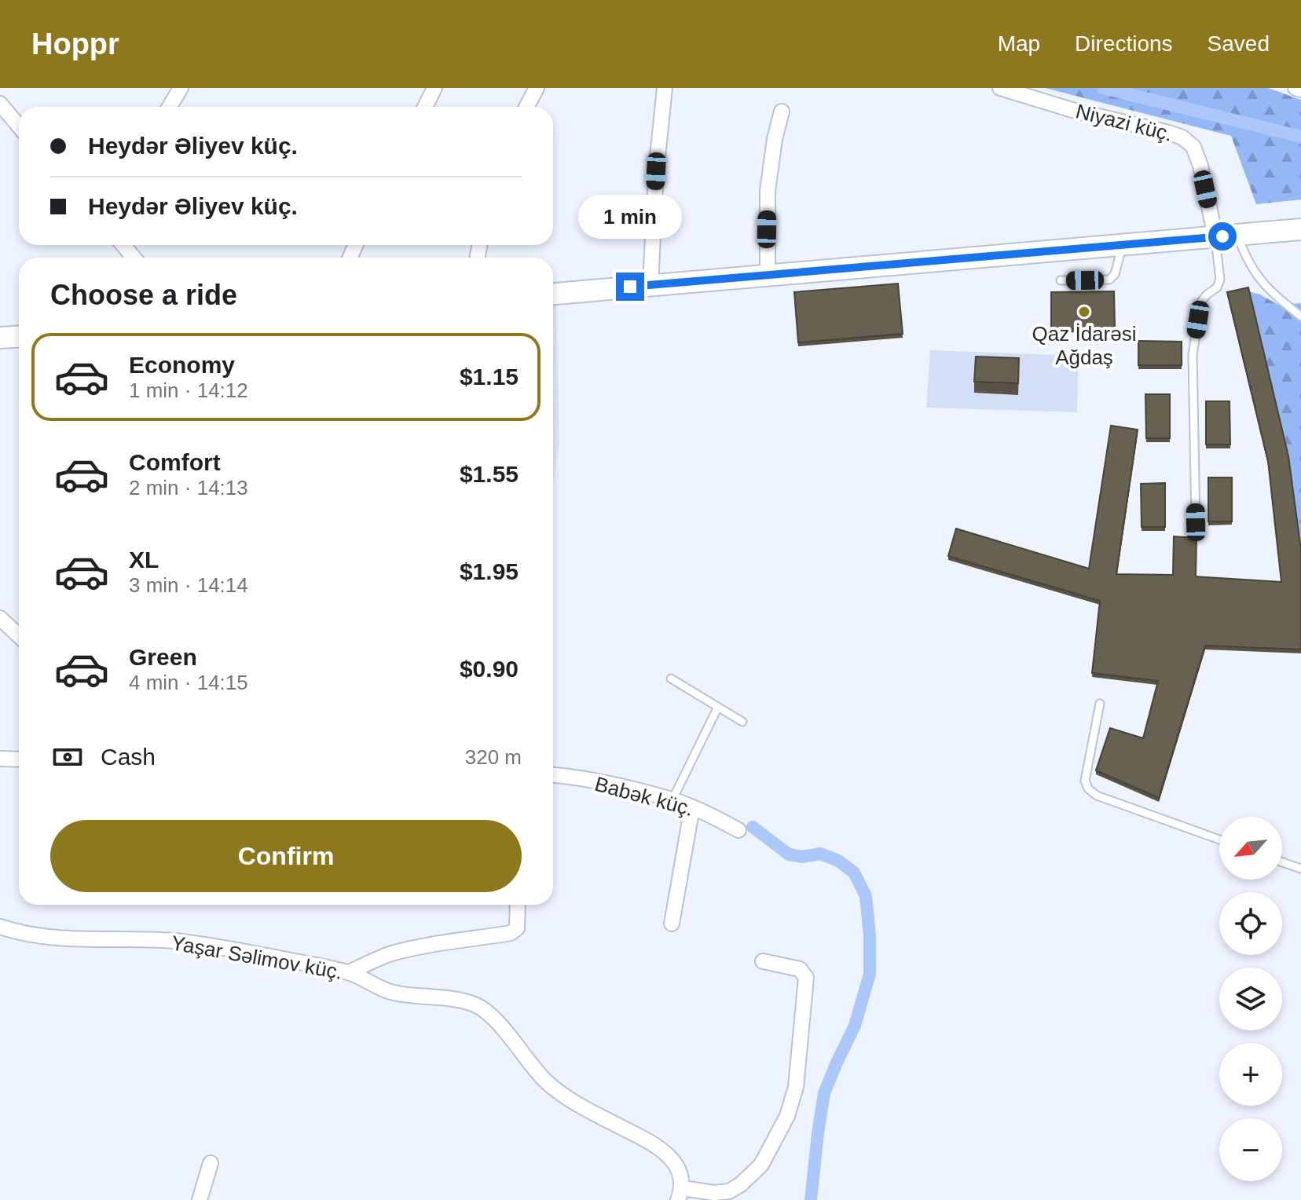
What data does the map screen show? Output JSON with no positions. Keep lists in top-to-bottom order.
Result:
{
  "streets": {
    "street": ["Niyazi küç.", "Babək küç.", "Yaşar Səlimov küç."]
  },
  "places": ["Qaz İdarəsi Ağdaş"],
  "north": "bottom left",
  "page": {
    "header": "Hoppr",
    "nav": ["Map", "Directions", "Saved"],
    "banner": ["Heydər Əliyev küç.", "Heydər Əliyev küç."],
    "bubble": "1 min",
    "heading": "Choose a ride",
    "list": [
      {
        "name": "Economy",
        "note": "1 min · 14:12",
        "value": "$1.15"
      },
      {
        "name": "Comfort",
        "note": "2 min · 14:13",
        "value": "$1.55"
      },
      {
        "name": "XL",
        "note": "3 min · 14:14",
        "value": "$1.95"
      },
      {
        "name": "Green",
        "note": "4 min · 14:15",
        "value": "$0.90"
      }
    ],
    "pay": ["Cash", "320 m"],
    "buttons": "Confirm",
    "map_buttons": ["+", "−"]
  }
}
